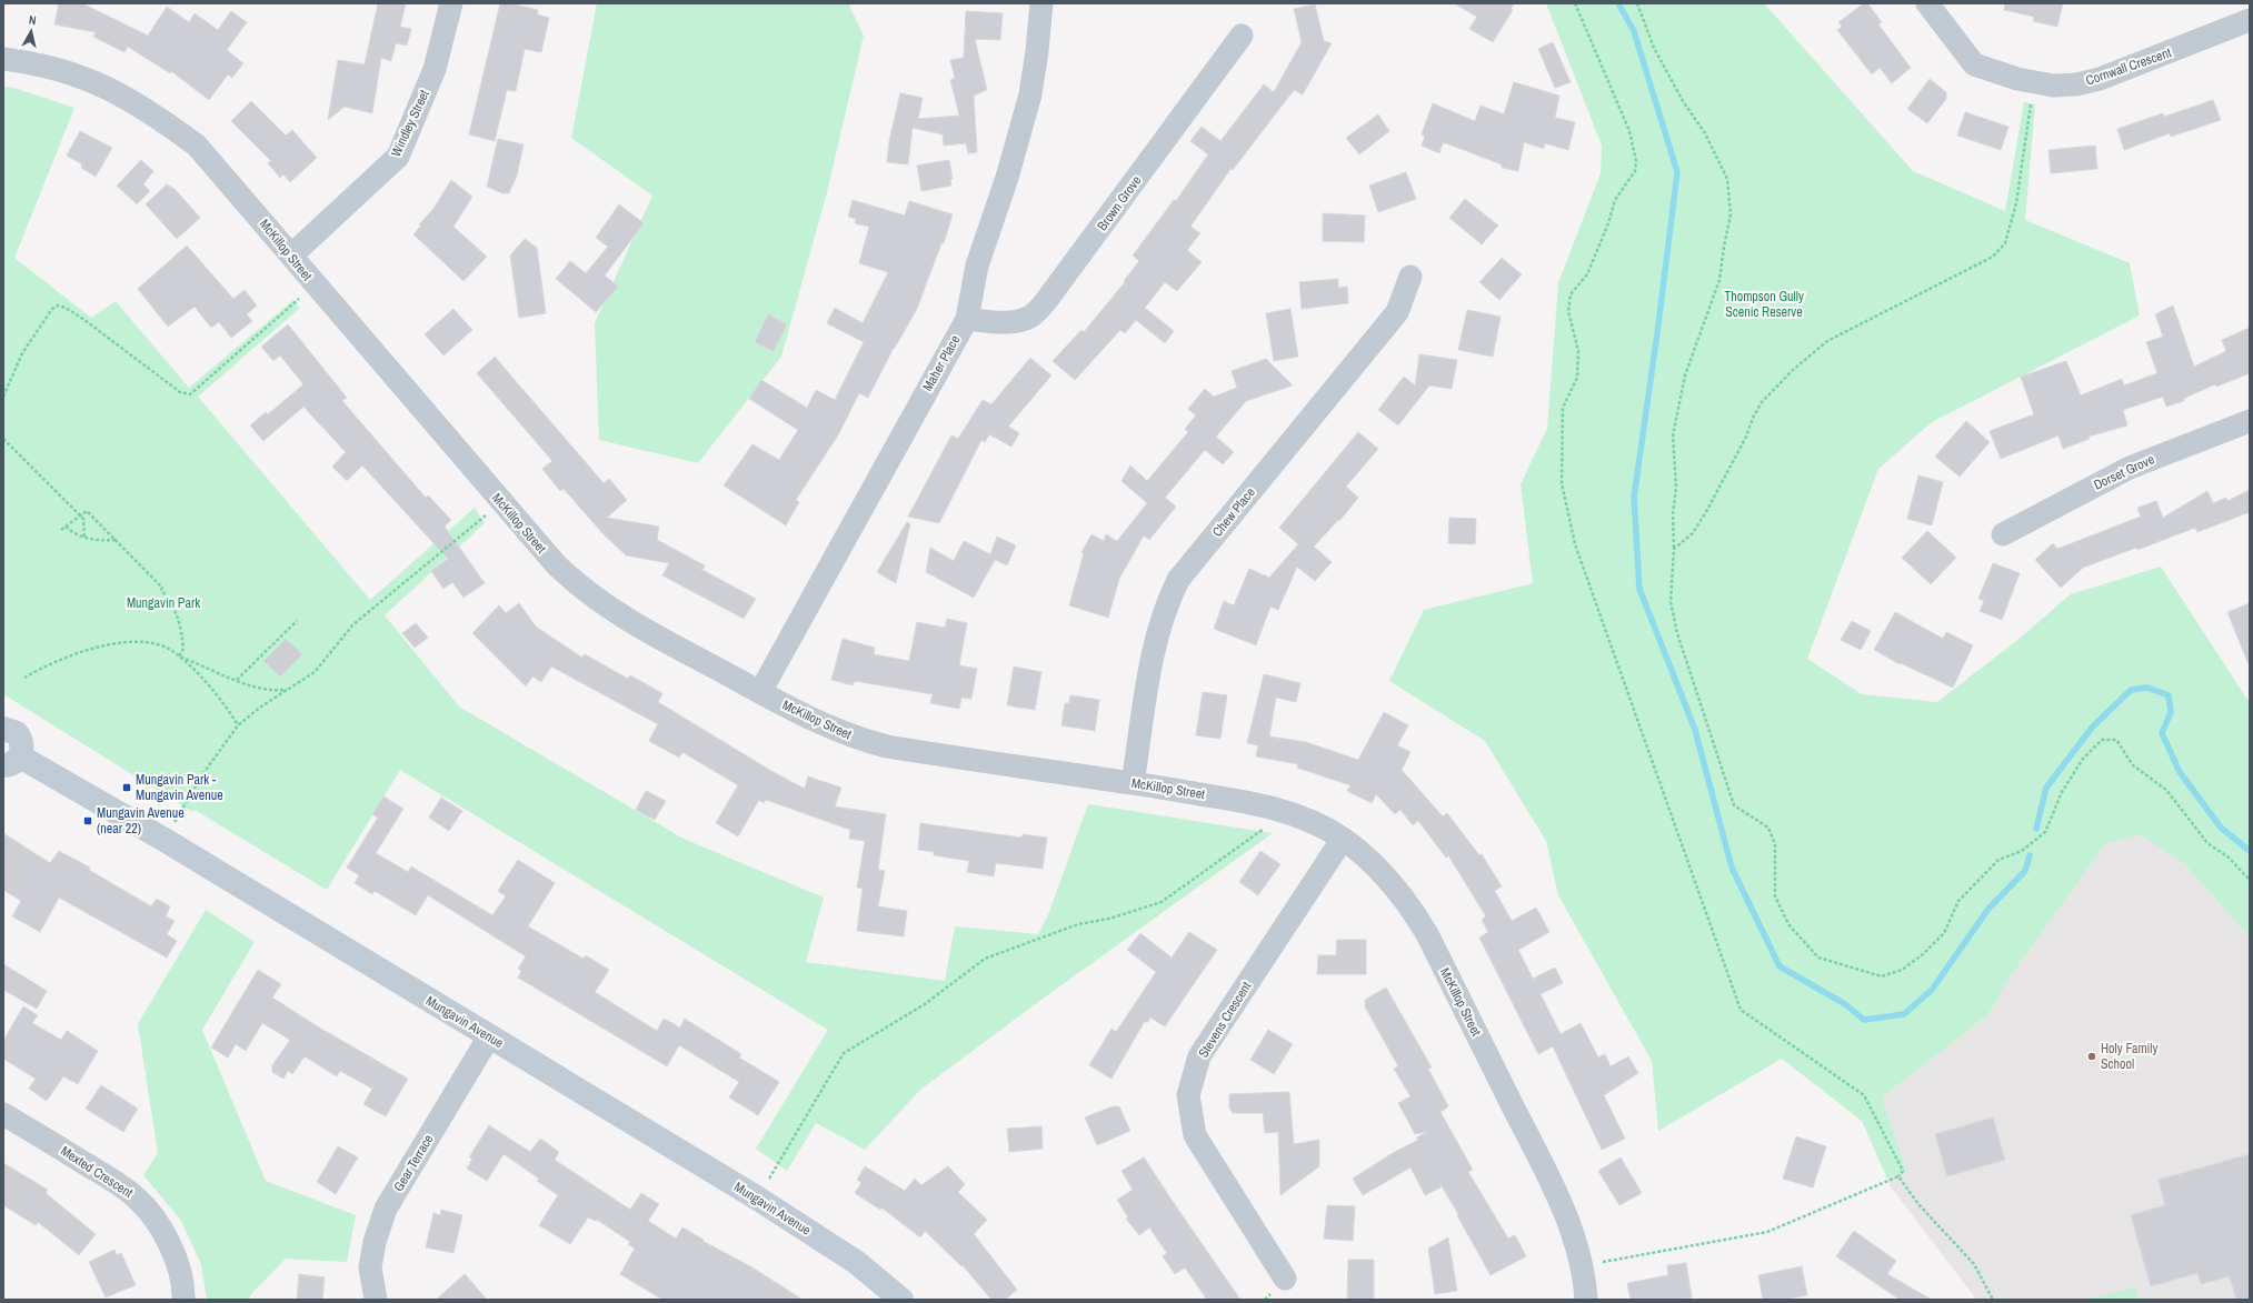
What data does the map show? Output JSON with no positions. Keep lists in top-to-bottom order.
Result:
{
  "streets": {
    "main road": ["Mungavin Avenue"],
    "street": [
      "Cornwall Crescent",
      "Windley Street",
      "Brown Grove",
      "McKillop Street",
      "Maher Place",
      "Dorset Grove",
      "Chew Place",
      "Stevens Crescent",
      "Gear Terrace",
      "Mexted Crescent"
    ]
  },
  "crossings": [
    ["Windley Street", "McKillop Street"],
    ["Brown Grove", "Maher Place"],
    ["McKillop Street", "Maher Place"],
    ["McKillop Street", "Chew Place"],
    ["McKillop Street", "Stevens Crescent"],
    ["Mungavin Avenue", "Gear Terrace"]
  ],
  "parks": ["Thompson Gully Scenic Reserve", "Mungavin Park"],
  "places": {
    "transit": ["Mungavin Park - Mungavin Avenue", "Mungavin Avenue (near 22)"],
    "other": ["Holy Family School"]
  },
  "north": "top"
}
